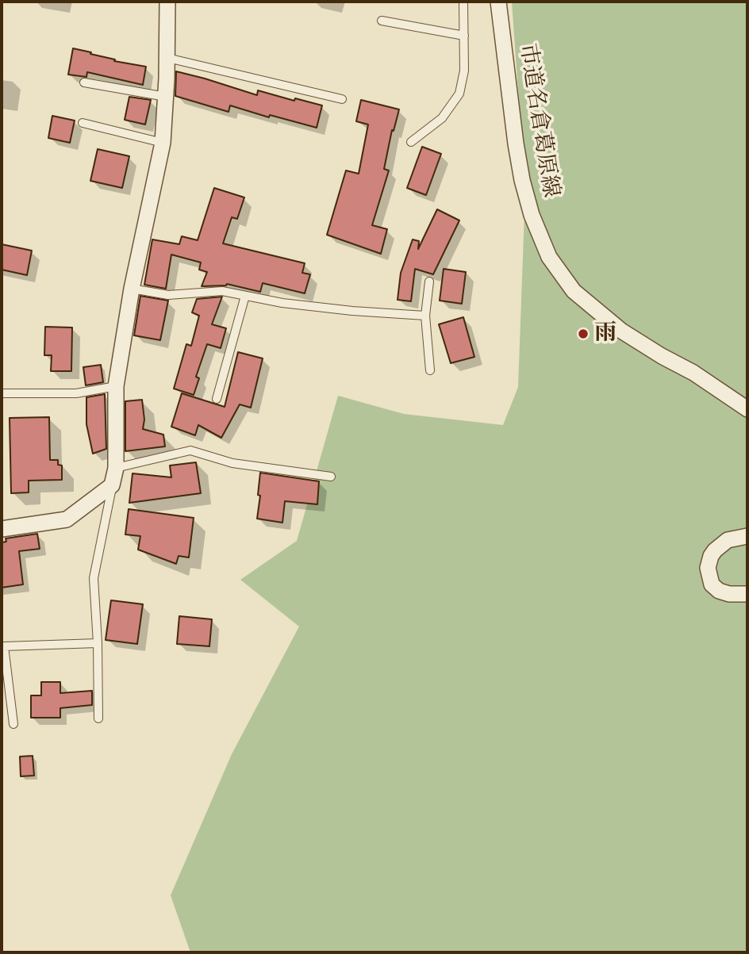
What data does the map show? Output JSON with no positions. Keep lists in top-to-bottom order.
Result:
{
  "streets": {
    "street": ["市道名倉葛原線"]
  },
  "places": ["雨"]
}
